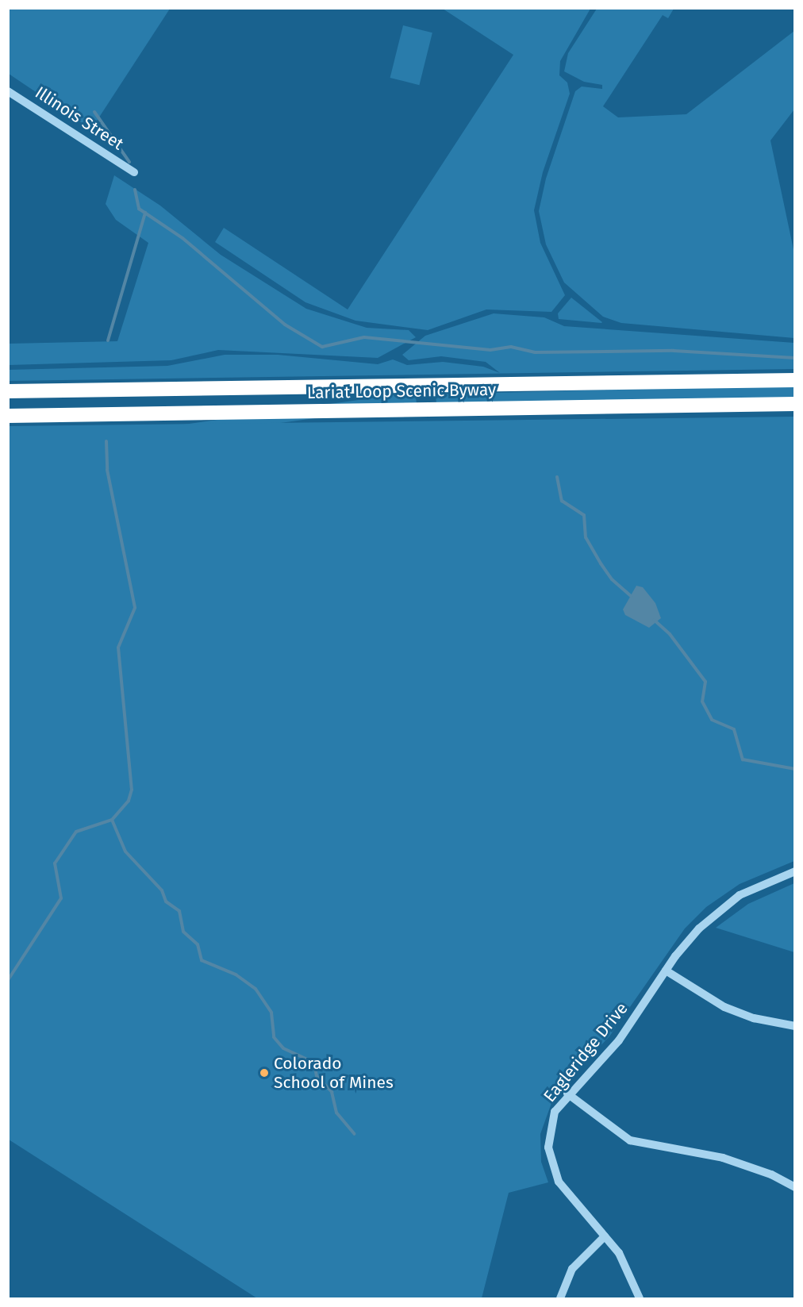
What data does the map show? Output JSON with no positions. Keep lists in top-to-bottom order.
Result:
{
  "streets": {
    "highway": ["Lariat Loop Scenic Byway"],
    "street": ["Illinois Street", "Eagleridge Drive"]
  },
  "places": ["Colorado School of Mines"]
}
